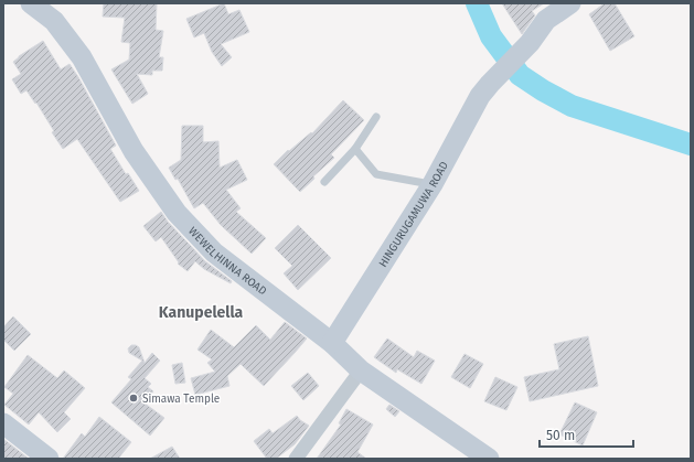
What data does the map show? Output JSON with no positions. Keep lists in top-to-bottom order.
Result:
{
  "streets": {
    "street": ["HINGURUGAMUWA ROAD", "WEWELHINNA ROAD"]
  },
  "crossings": [
    ["HINGURUGAMUWA ROAD", "WEWELHINNA ROAD"]
  ],
  "districts": ["Kanupelella"],
  "places": ["Simawa Temple"],
  "scale_bar": "50 m"
}
